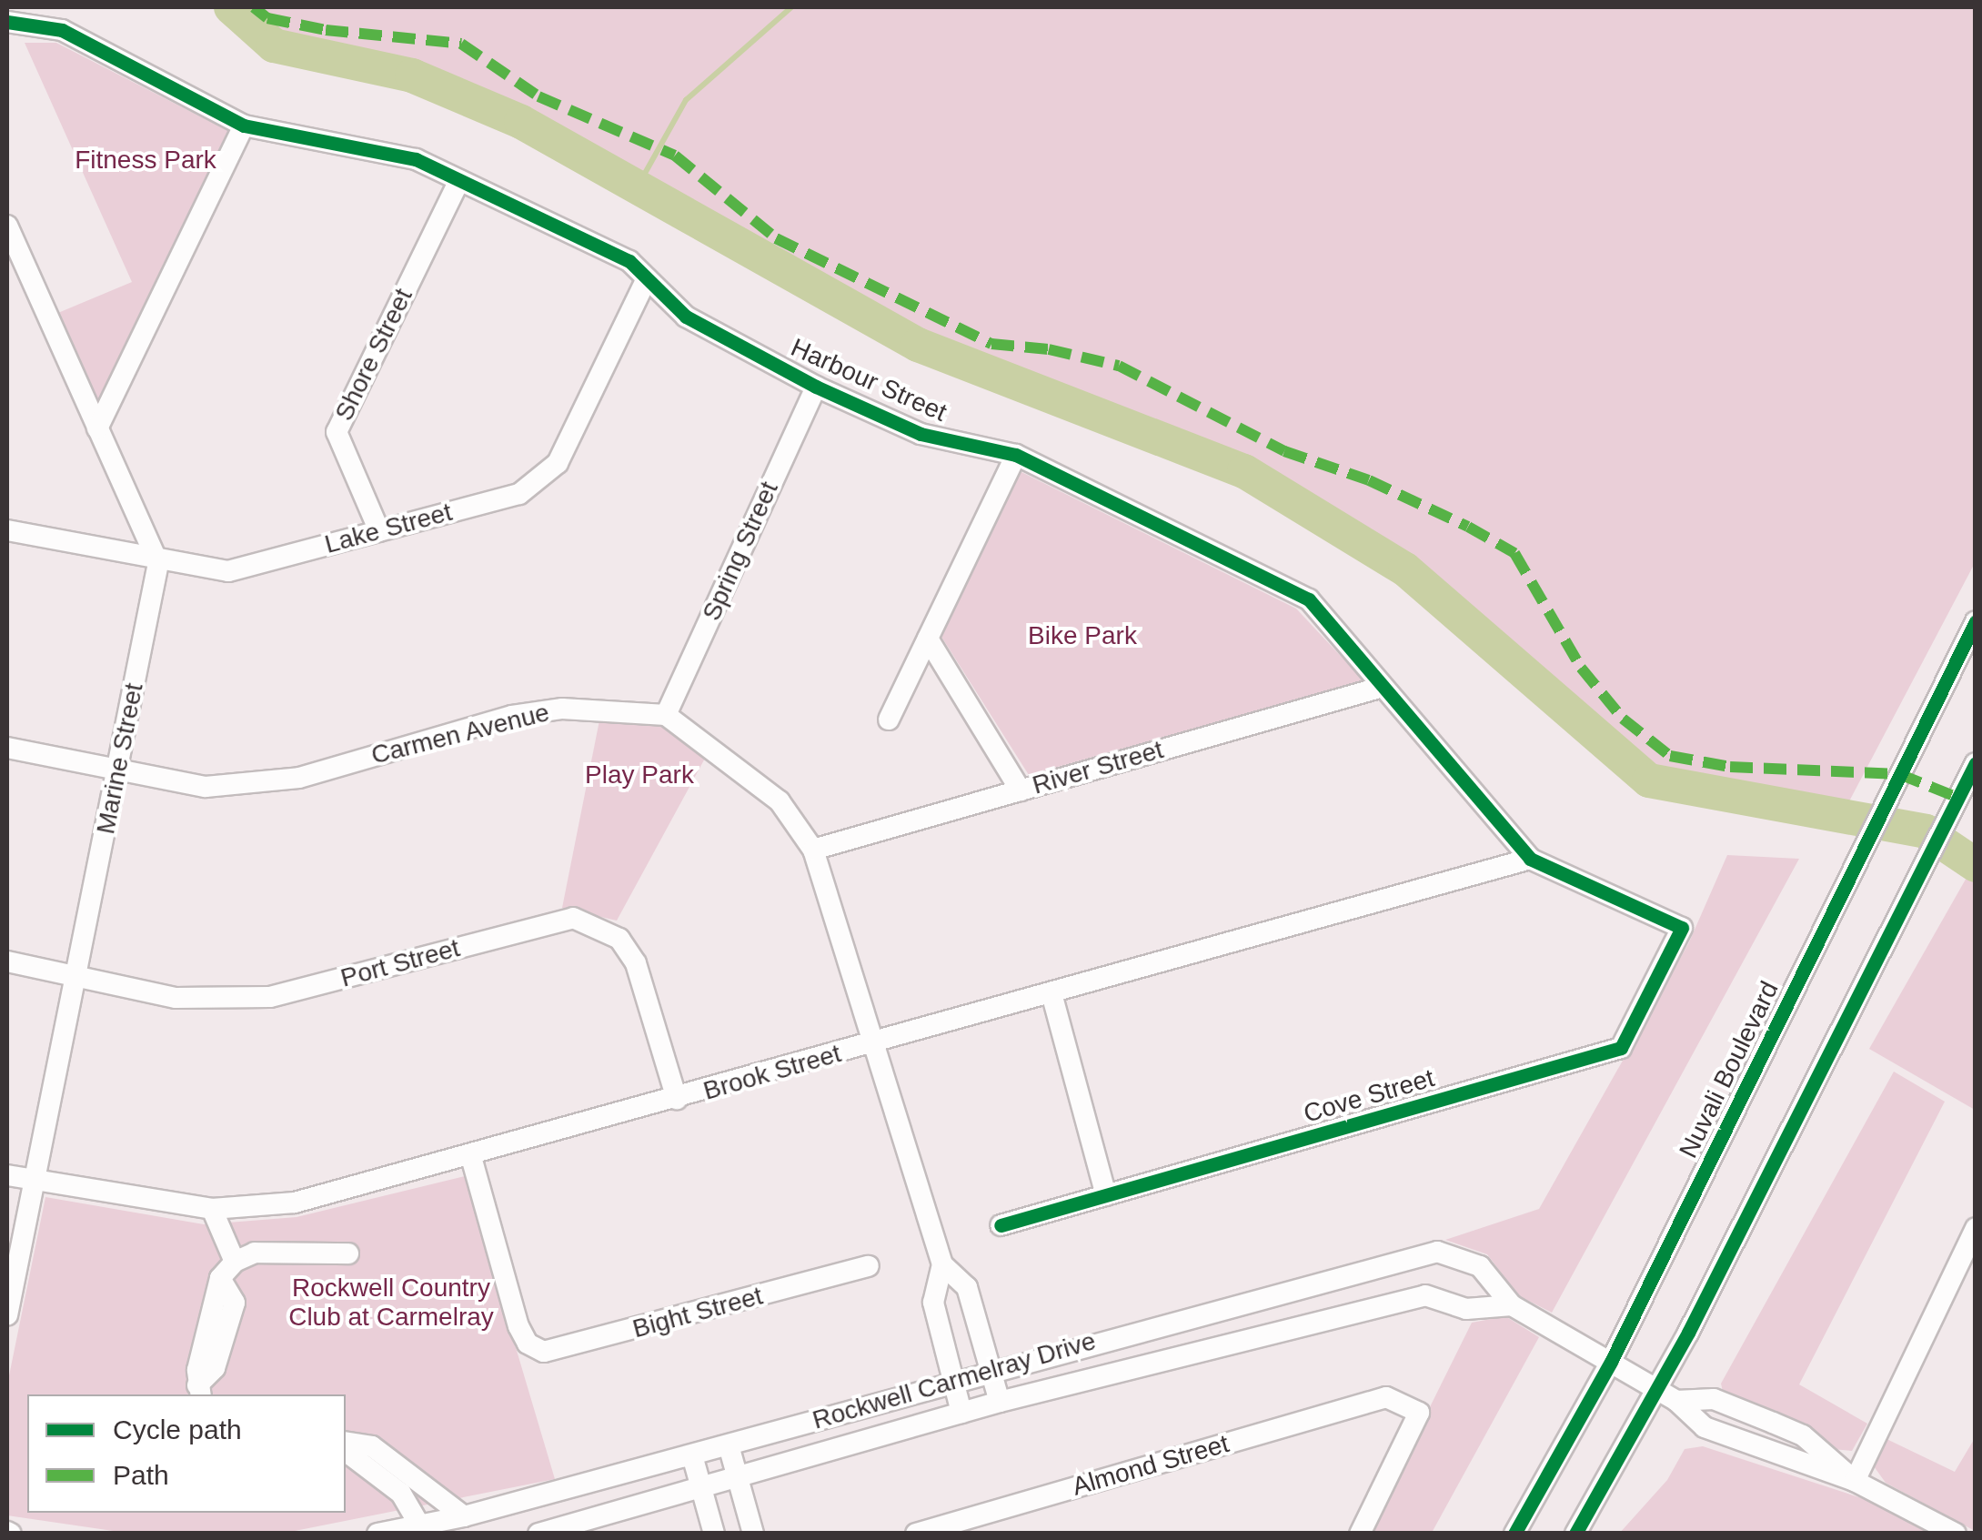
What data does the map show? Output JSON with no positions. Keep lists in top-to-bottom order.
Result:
{
  "streets": {
    "street": [
      "Shore Street",
      "Harbour Street",
      "Lake Street",
      "Spring Street",
      "Carmen Avenue",
      "Marine Street",
      "River Street",
      "Port Street",
      "Nuvali Boulevard",
      "Brook Street",
      "Cove Street",
      "Bight Street",
      "Rockwell Carmelray Drive",
      "Almond Street"
    ]
  },
  "crossings": [
    ["Shore Street", "Harbour Street"],
    ["Shore Street", "Lake Street"],
    ["Harbour Street", "Lake Street"],
    ["Harbour Street", "Spring Street"],
    ["Harbour Street", "River Street"],
    ["Harbour Street", "Brook Street"],
    ["Harbour Street", "Cove Street"],
    ["Lake Street", "Marine Street"],
    ["Spring Street", "Carmen Avenue"],
    ["Carmen Avenue", "Marine Street"],
    ["Marine Street", "Port Street"],
    ["Marine Street", "Brook Street"],
    ["Port Street", "Brook Street"],
    ["Nuvali Boulevard", "Rockwell Carmelray Drive"],
    ["Brook Street", "Bight Street"]
  ],
  "parks": [
    "Fitness Park",
    "Bike Park",
    "Play Park",
    "Rockwell Country Club at Carmelray"
  ],
  "legend": ["Cycle path", "Path"]
}
